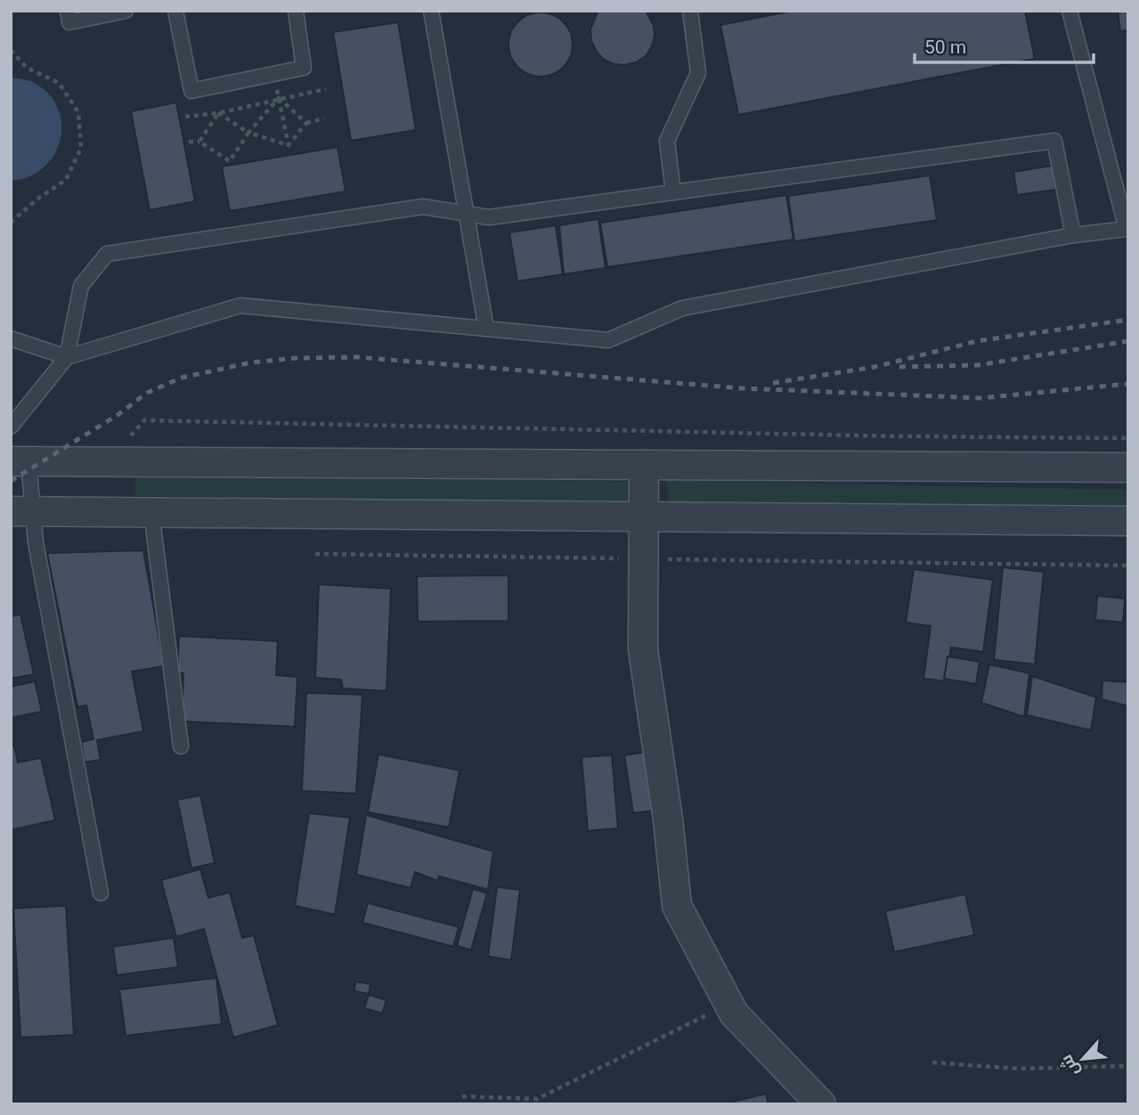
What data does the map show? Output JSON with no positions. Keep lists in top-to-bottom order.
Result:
{
  "scale_bar": "50 m",
  "north": "bottom left"
}
